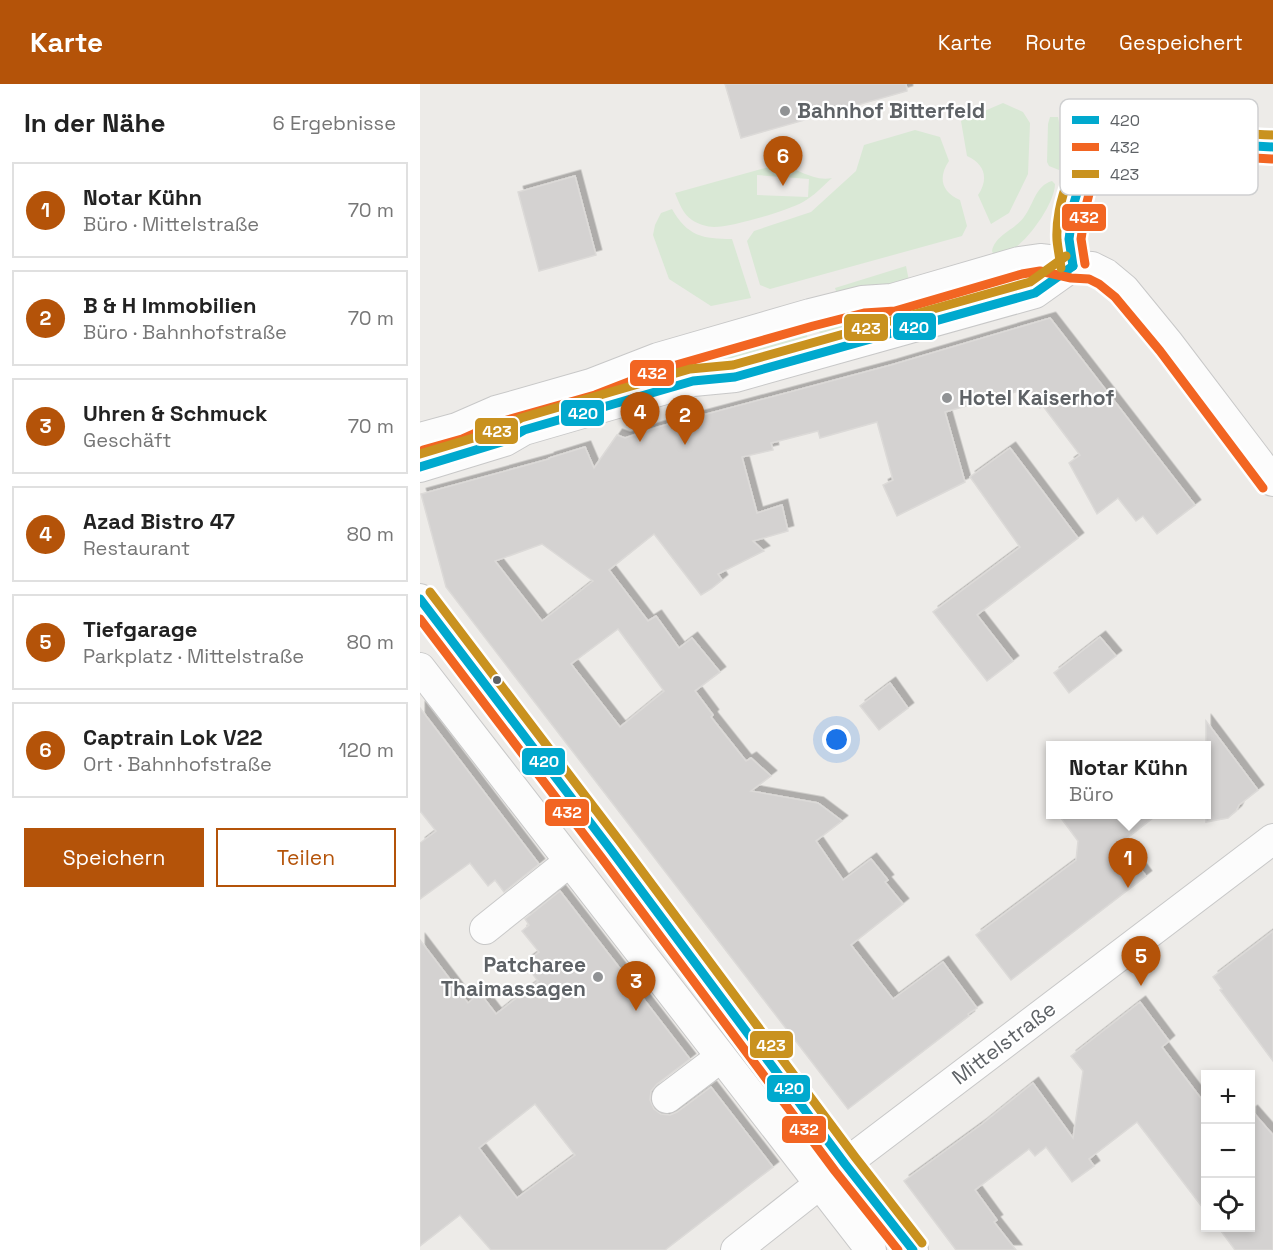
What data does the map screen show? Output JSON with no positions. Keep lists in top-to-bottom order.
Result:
{
  "streets": {
    "street": ["Mittelstraße"]
  },
  "places": ["Bahnhof Bitterfeld", "Hotel Kaiserhof", "Patcharee Thaimassagen"],
  "lines": ["transit line 423", "transit line 420", "transit line 432"],
  "legend": ["420", "432", "423"],
  "page": {
    "header": "Karte",
    "nav": ["Karte", "Route", "Gespeichert"],
    "heading": ["In der Nähe", "6 Ergebnisse"],
    "pins": [
      "6",
      "4",
      "2",
      "1",
      "5",
      "3"
    ],
    "list": [
      {
        "mark": "1",
        "name": "Notar Kühn",
        "note": "Büro · Mittelstraße",
        "value": "70 m"
      },
      {
        "mark": "2",
        "name": "B & H Immobilien",
        "note": "Büro · Bahnhofstraße",
        "value": "70 m"
      },
      {
        "mark": "3",
        "name": "Uhren & Schmuck",
        "note": "Geschäft",
        "value": "70 m"
      },
      {
        "mark": "4",
        "name": "Azad Bistro 47",
        "note": "Restaurant",
        "value": "80 m"
      },
      {
        "mark": "5",
        "name": "Tiefgarage",
        "note": "Parkplatz · Mittelstraße",
        "value": "80 m"
      },
      {
        "mark": "6",
        "name": "Captrain Lok V22",
        "note": "Ort · Bahnhofstraße",
        "value": "120 m"
      }
    ],
    "popup": ["Notar Kühn", "Büro"],
    "buttons": ["Speichern", "Teilen"],
    "map_buttons": ["+", "−"]
  }
}
